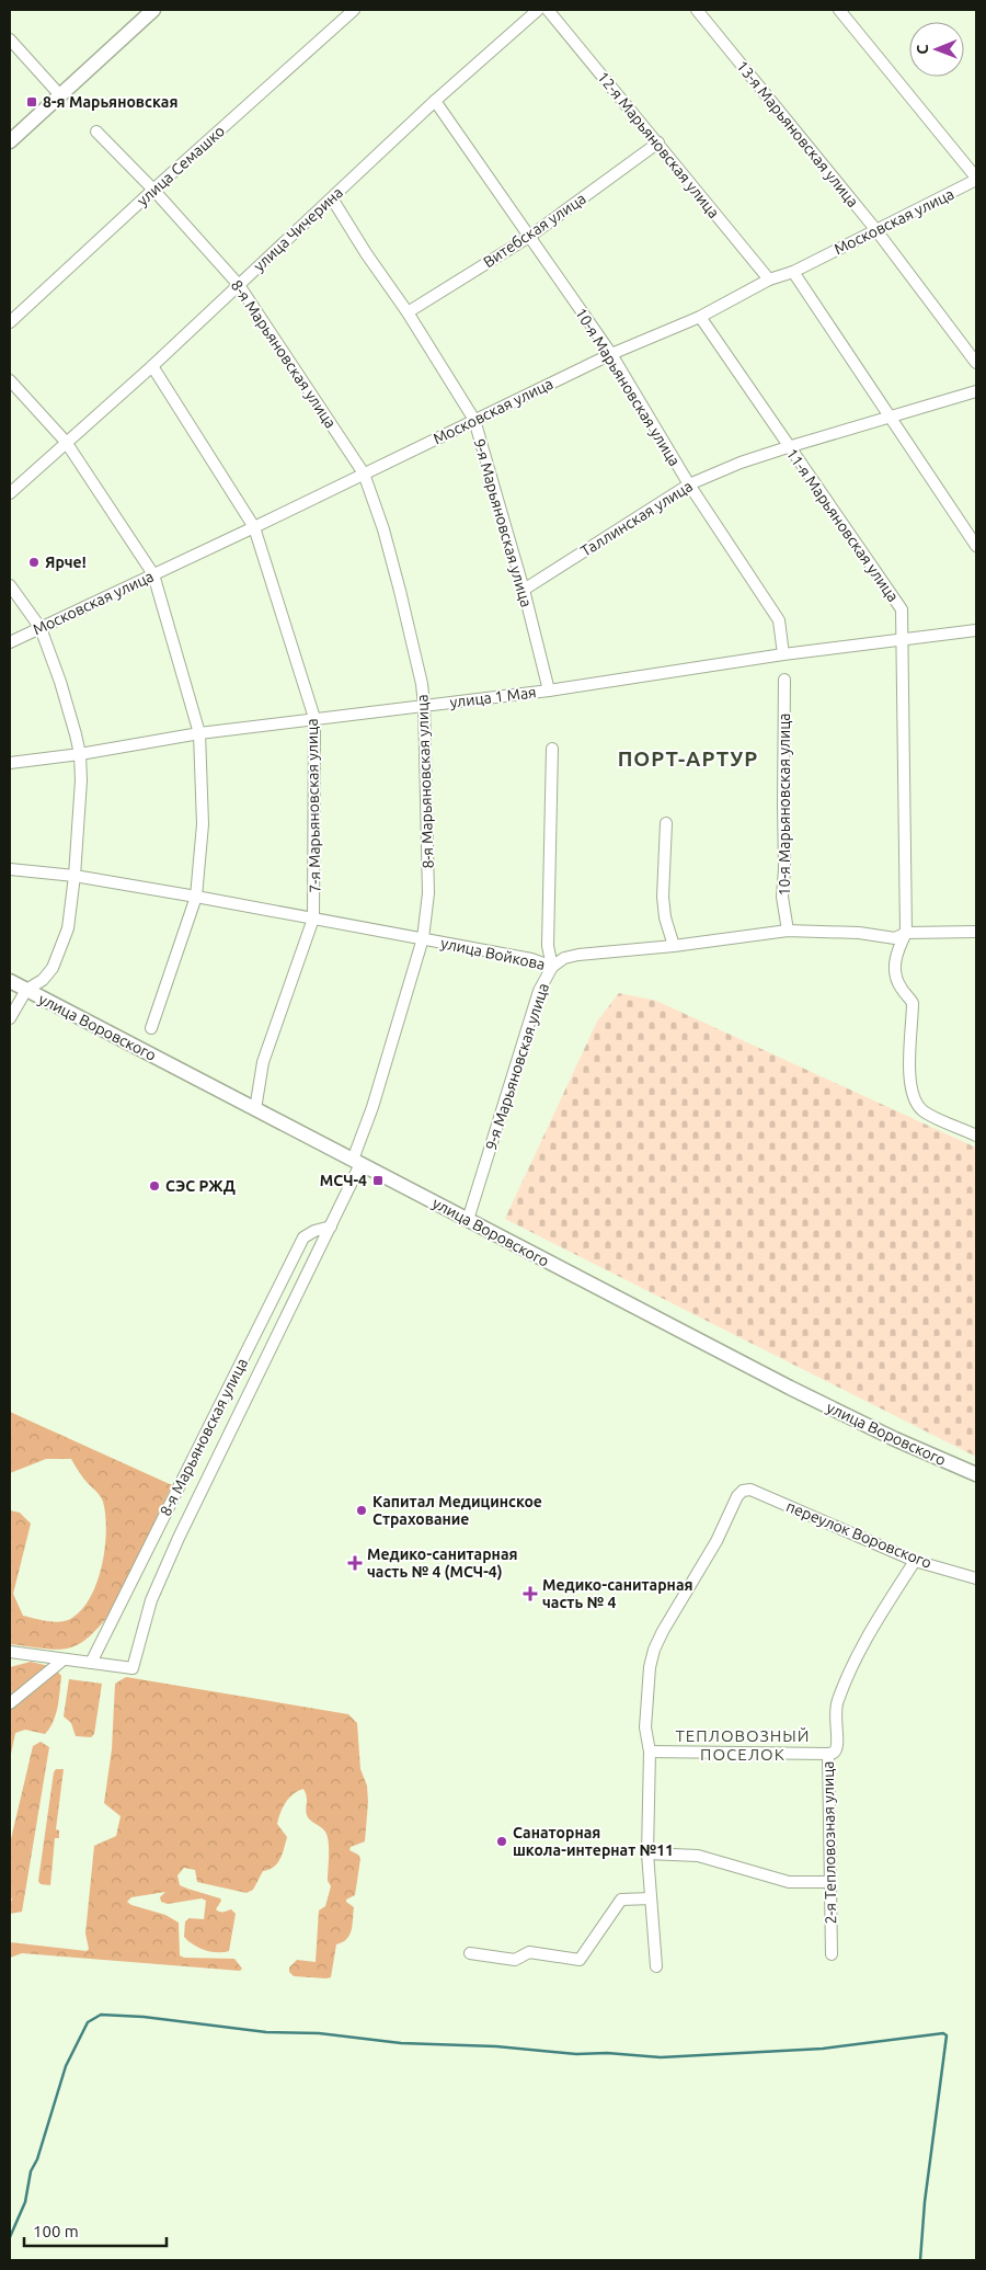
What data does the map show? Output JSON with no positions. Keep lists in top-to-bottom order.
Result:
{
  "streets": {
    "main road": ["улица Воровского"],
    "street": [
      "13-я Марьяновская улица",
      "12-я Марьяновская улица",
      "улица Семашко",
      "Московская улица",
      "улица Чичерина",
      "Витебская улица",
      "8-я Марьяновская улица",
      "10-я Марьяновская улица",
      "Таллинская улица",
      "9-я Марьяновская улица",
      "11-я Марьяновская улица",
      "улица 1 Мая",
      "7-я Марьяновская улица",
      "улица Войкова",
      "переулок Воровского",
      "2-я Тепловозная улица"
    ]
  },
  "crossings": [
    ["13-я Марьяновская улица", "Московская улица"],
    ["12-я Марьяновская улица", "Московская улица"],
    ["12-я Марьяновская улица", "Витебская улица"],
    ["улица Семашко", "8-я Марьяновская улица"],
    ["Московская улица", "8-я Марьяновская улица"],
    ["Московская улица", "10-я Марьяновская улица"],
    ["Московская улица", "9-я Марьяновская улица"],
    ["Московская улица", "11-я Марьяновская улица"],
    ["Московская улица", "7-я Марьяновская улица"],
    ["улица Чичерина", "8-я Марьяновская улица"],
    ["улица Чичерина", "10-я Марьяновская улица"],
    ["улица Чичерина", "9-я Марьяновская улица"],
    ["улица Чичерина", "7-я Марьяновская улица"],
    ["Витебская улица", "10-я Марьяновская улица"],
    ["Витебская улица", "9-я Марьяновская улица"],
    ["8-я Марьяновская улица", "улица 1 Мая"],
    ["8-я Марьяновская улица", "улица Войкова"],
    ["8-я Марьяновская улица", "улица Воровского"],
    ["10-я Марьяновская улица", "Таллинская улица"],
    ["10-я Марьяновская улица", "улица 1 Мая"],
    ["10-я Марьяновская улица", "улица Войкова"],
    ["Таллинская улица", "9-я Марьяновская улица"],
    ["Таллинская улица", "11-я Марьяновская улица"],
    ["9-я Марьяновская улица", "улица 1 Мая"],
    ["9-я Марьяновская улица", "улица Войкова"],
    ["9-я Марьяновская улица", "улица Воровского"],
    ["11-я Марьяновская улица", "улица 1 Мая"],
    ["11-я Марьяновская улица", "улица Войкова"],
    ["улица 1 Мая", "7-я Марьяновская улица"],
    ["7-я Марьяновская улица", "улица Войкова"],
    ["7-я Марьяновская улица", "улица Воровского"],
    ["переулок Воровского", "2-я Тепловозная улица"]
  ],
  "districts": ["ПОРТ-АРТУР", "ТЕПЛОВОЗНЫЙ ПОСЕЛОК"],
  "places": {
    "transit": ["8-я Марьяновская", "МСЧ-4"],
    "other": [
      "Ярче!",
      "СЭС РЖД",
      "Капитал Медицинское Страхование",
      "Санаторная школа-интернат №11"
    ],
    "health": ["Медико-санитарная часть № 4 (МСЧ-4)", "Медико-санитарная часть № 4"]
  },
  "scale_bar": "100 m",
  "north": "left"
}
